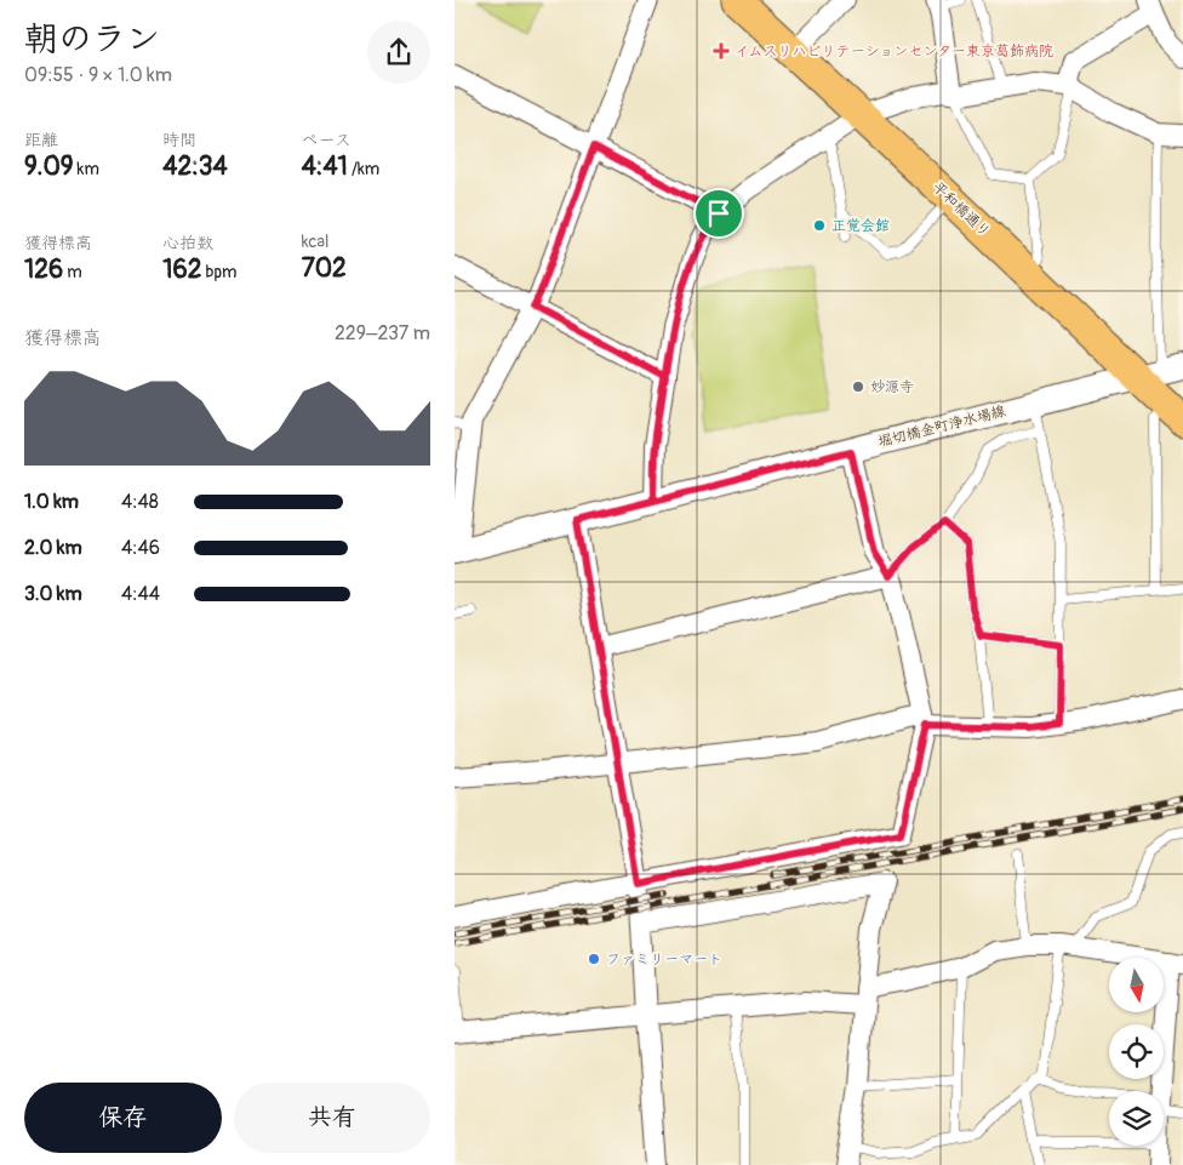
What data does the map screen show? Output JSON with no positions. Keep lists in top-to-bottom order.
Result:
{
  "streets": {
    "main road": ["平和橋通り"],
    "street": ["堀切橋金町浄水場線"]
  },
  "crossings": [
    ["平和橋通り", "堀切橋金町浄水場線"]
  ],
  "places": {
    "health": ["イムスリハビリテーションセンター東京葛飾病院"],
    "other": ["正覚会館", "妙源寺", "ファミリーマート"]
  },
  "north": "bottom",
  "page": {
    "heading": ["朝のラン", "09:55 · 9 × 1.0 km"],
    "stats": [
      ["距離", "9.09 km"],
      ["時間", "42:34"],
      ["ペース", "4:41 /km"],
      ["獲得標高", "126 m"],
      ["心拍数", "162 bpm"],
      ["kcal", "702"]
    ],
    "chart": ["獲得標高", "229–237 m"],
    "list": [
      {
        "name": "1.0 km",
        "note": "4:48"
      },
      {
        "name": "2.0 km",
        "note": "4:46"
      },
      {
        "name": "3.0 km",
        "note": "4:44"
      }
    ],
    "buttons": ["保存", "共有"]
  }
}
